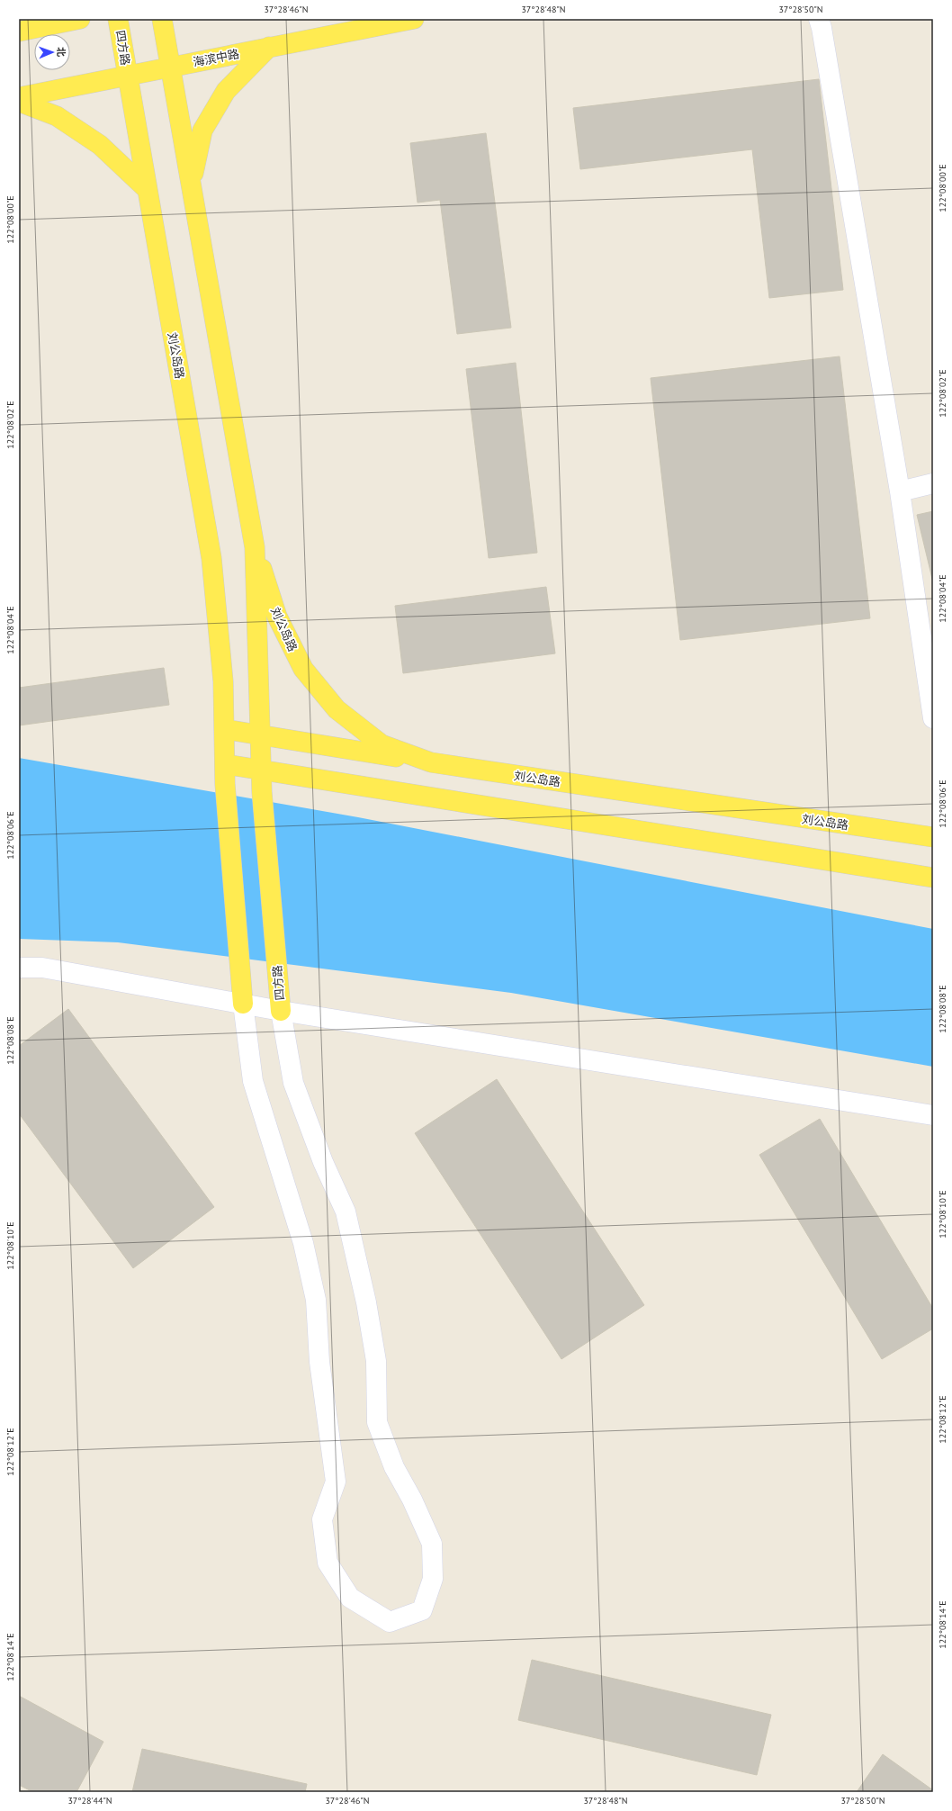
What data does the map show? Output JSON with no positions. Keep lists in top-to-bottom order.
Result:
{
  "streets": {
    "main road": ["四方路", "海滨中路", "刘公岛路"]
  },
  "crossings": [
    ["四方路", "海滨中路"],
    ["四方路", "刘公岛路"],
    ["海滨中路", "刘公岛路"]
  ],
  "north": "right",
  "coordinates": [
    "37°28'46\"N",
    "37°28'48\"N",
    "37°28'50\"N",
    "122°08'00\"E",
    "122°08'02\"E",
    "122°08'04\"E",
    "122°08'06\"E",
    "122°08'08\"E",
    "122°08'10\"E",
    "122°08'12\"E",
    "122°08'14\"E",
    "37°28'44\"N"
  ]
}
